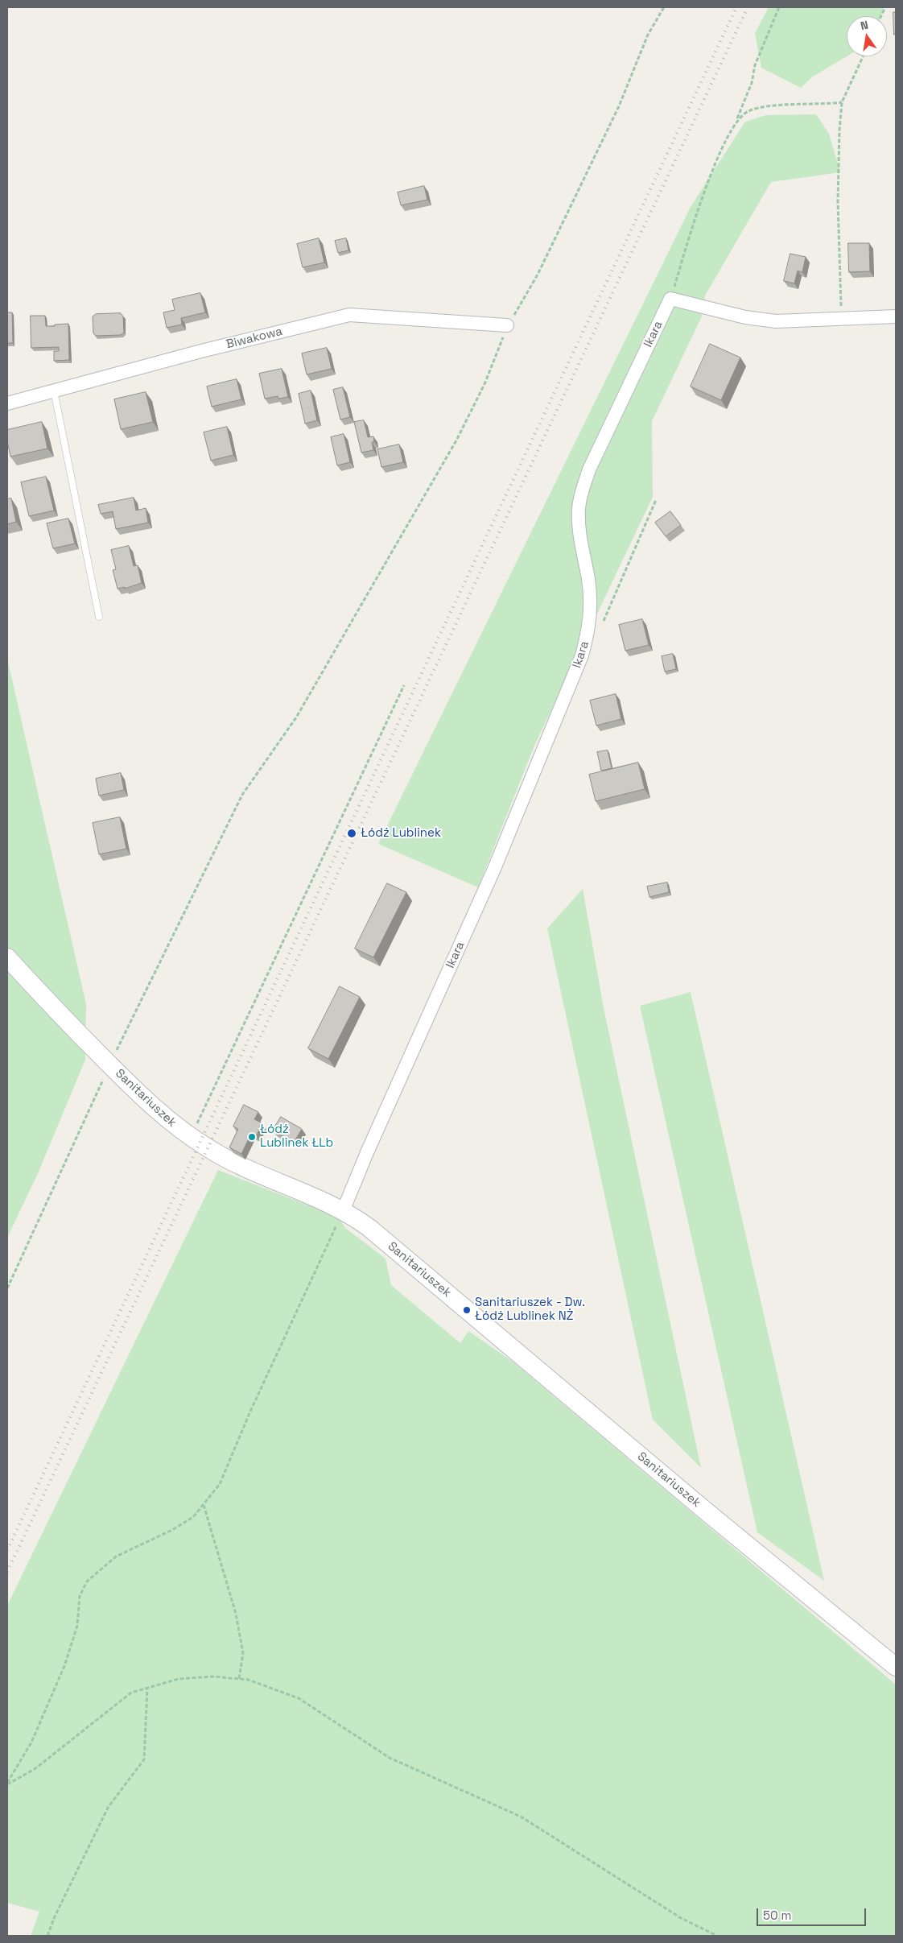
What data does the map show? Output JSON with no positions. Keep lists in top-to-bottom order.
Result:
{
  "streets": {
    "street": ["Ikara", "Biwakowa", "Sanitariuszek"]
  },
  "crossings": [
    ["Ikara", "Sanitariuszek"]
  ],
  "places": ["Łódź Lublinek", "Łódź Lublinek ŁLb", "Sanitariuszek - Dw. Łódź Lublinek NŻ"],
  "scale_bar": "50 m",
  "north": "top"
}
